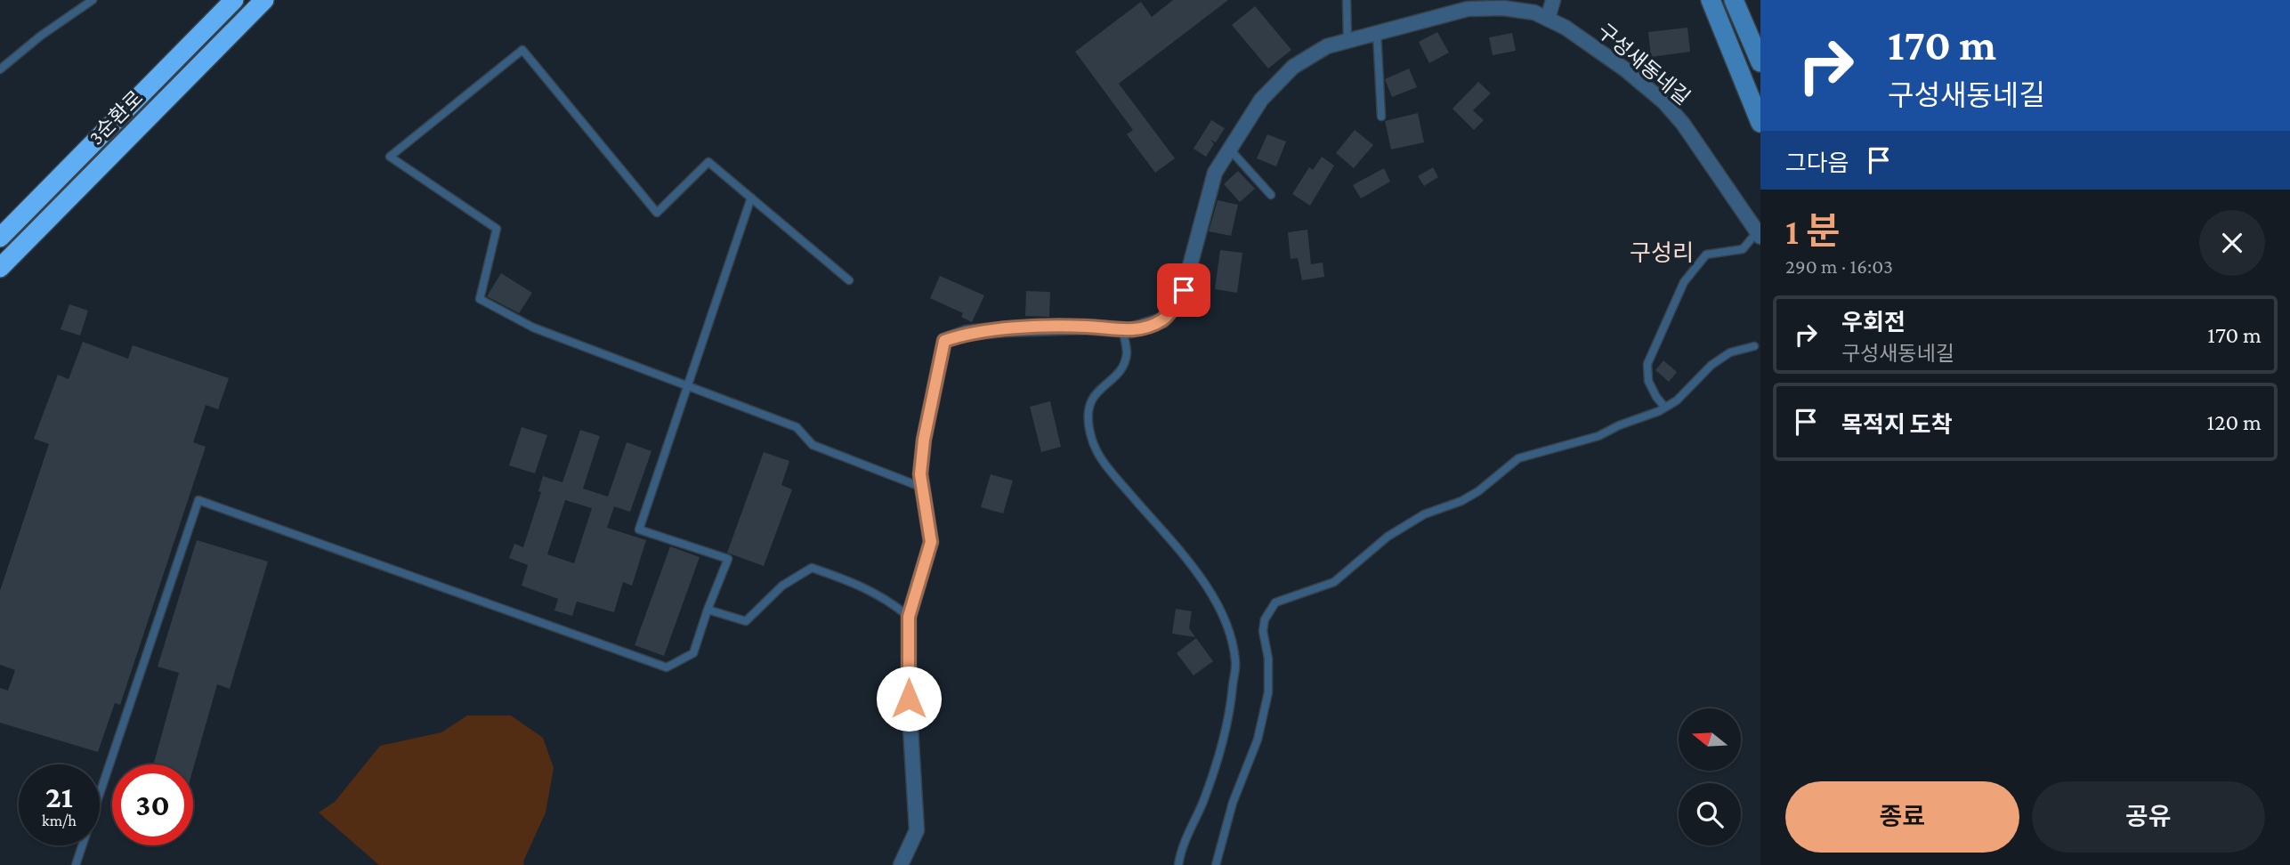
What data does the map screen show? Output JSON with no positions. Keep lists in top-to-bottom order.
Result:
{
  "streets": {
    "highway": ["3순환로"],
    "street": ["구성새동네길"]
  },
  "districts": ["구성리"],
  "north": "left",
  "page": {
    "turn": ["170 m", "구성새동네길"],
    "then": "그다음",
    "heading": ["1 분", "290 m · 16:03"],
    "list": [
      {
        "name": "우회전",
        "note": "구성새동네길",
        "value": "170 m"
      },
      {
        "name": "목적지 도착",
        "value": "120 m"
      }
    ],
    "speed": "21 km/h",
    "limit": "30",
    "buttons": ["종료", "공유"]
  }
}
